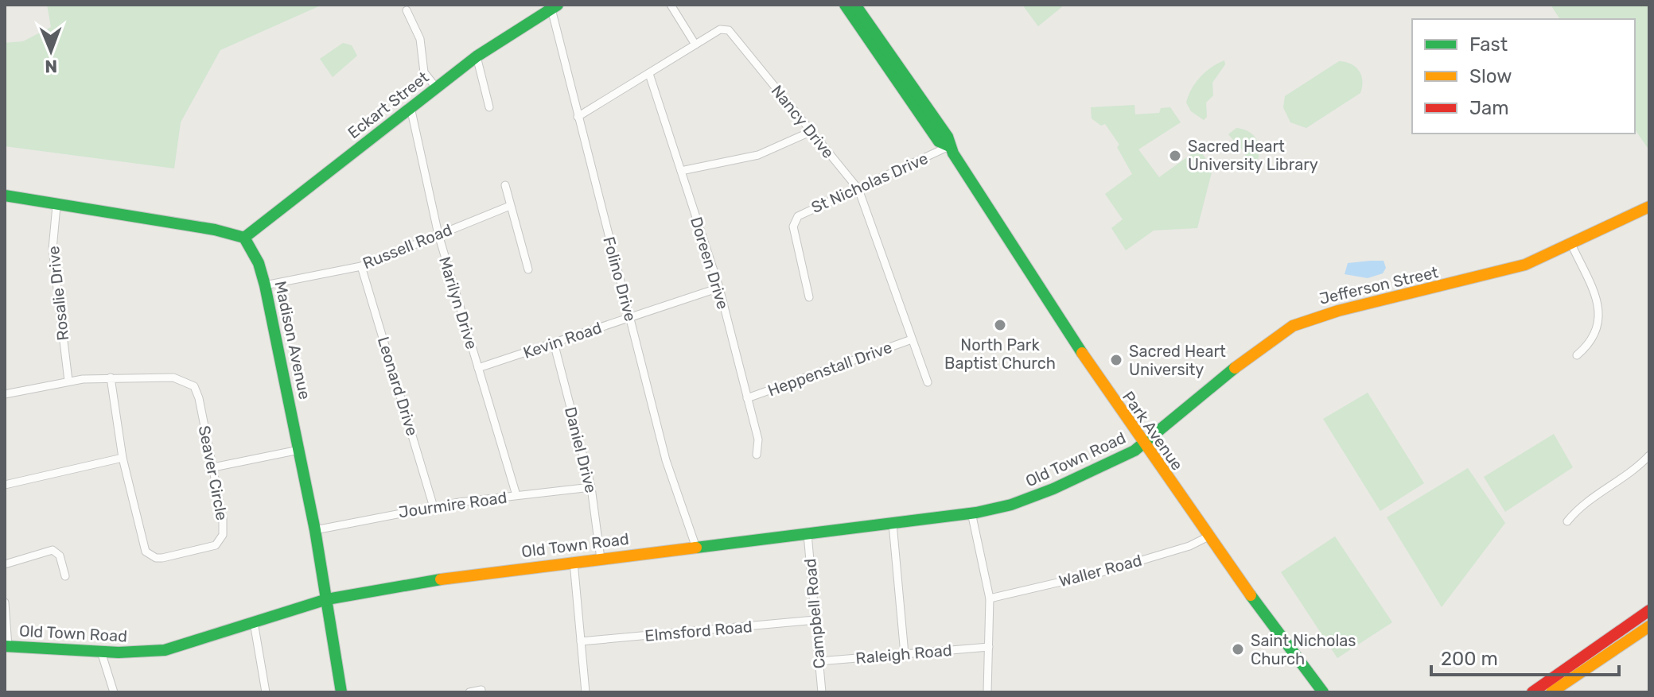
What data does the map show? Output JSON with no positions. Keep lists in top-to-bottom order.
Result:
{
  "streets": {
    "main road": [
      "Eckart Street",
      "Jefferson Street",
      "Madison Avenue",
      "Park Avenue",
      "Old Town Road"
    ],
    "street": [
      "Nancy Drive",
      "St Nicholas Drive",
      "Russell Road",
      "Doreen Drive",
      "Folino Drive",
      "Rosalie Drive",
      "Marilyn Drive",
      "Kevin Road",
      "Heppenstall Drive",
      "Leonard Drive",
      "Daniel Drive",
      "Seaver Circle",
      "Jourmire Road",
      "Waller Road",
      "Campbell Road",
      "Elmsford Road",
      "Raleigh Road"
    ]
  },
  "crossings": [
    ["Eckart Street", "Folino Drive"],
    ["Eckart Street", "Marilyn Drive"],
    ["Eckart Street", "Madison Avenue"],
    ["Nancy Drive", "St Nicholas Drive"],
    ["Nancy Drive", "Doreen Drive"],
    ["Nancy Drive", "Folino Drive"],
    ["Nancy Drive", "Heppenstall Drive"],
    ["St Nicholas Drive", "Park Avenue"],
    ["Russell Road", "Marilyn Drive"],
    ["Russell Road", "Madison Avenue"],
    ["Russell Road", "Leonard Drive"],
    ["Doreen Drive", "Kevin Road"],
    ["Doreen Drive", "Heppenstall Drive"],
    ["Folino Drive", "Kevin Road"],
    ["Folino Drive", "Old Town Road"],
    ["Jefferson Street", "Park Avenue"],
    ["Jefferson Street", "Old Town Road"],
    ["Marilyn Drive", "Kevin Road"],
    ["Marilyn Drive", "Jourmire Road"],
    ["Madison Avenue", "Old Town Road"],
    ["Madison Avenue", "Jourmire Road"],
    ["Kevin Road", "Daniel Drive"],
    ["Leonard Drive", "Jourmire Road"],
    ["Park Avenue", "Old Town Road"],
    ["Park Avenue", "Waller Road"],
    ["Daniel Drive", "Old Town Road"],
    ["Daniel Drive", "Jourmire Road"],
    ["Old Town Road", "Campbell Road"],
    ["Campbell Road", "Elmsford Road"],
    ["Campbell Road", "Raleigh Road"]
  ],
  "places": [
    "Sacred Heart University Library",
    "North Park Baptist Church",
    "Sacred Heart University",
    "Saint Nicholas Church"
  ],
  "legend": ["Fast", "Slow", "Jam"],
  "scale_bar": "200 m",
  "north": "bottom"
}
